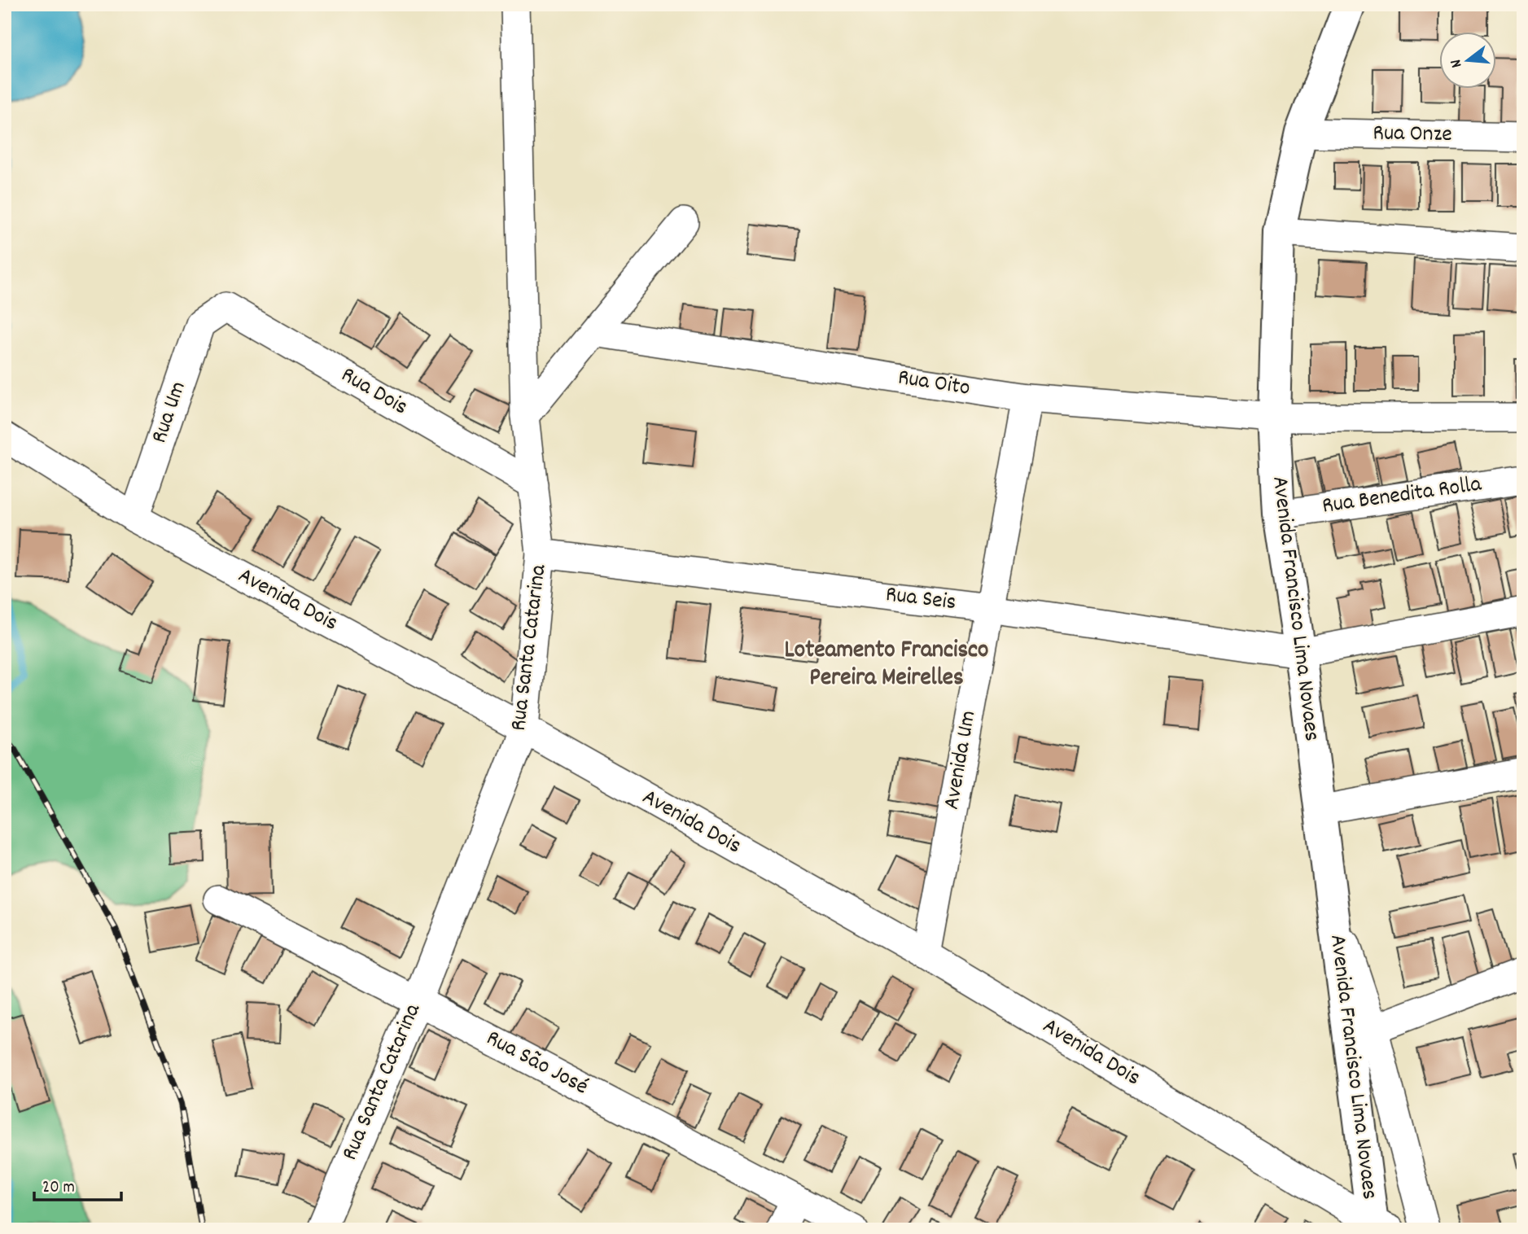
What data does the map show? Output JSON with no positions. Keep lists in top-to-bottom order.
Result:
{
  "streets": {
    "street": [
      "Rua Onze",
      "Rua Oito",
      "Rua Dois",
      "Rua Um",
      "Rua Benedita Rolla",
      "Rua Seis",
      "Avenida Dois",
      "Avenida Francisco Lima Novaes",
      "Rua Santa Catarina",
      "Avenida Um",
      "Rua São José"
    ]
  },
  "crossings": [
    ["Rua Onze", "Avenida Francisco Lima Novaes"],
    ["Rua Oito", "Avenida Francisco Lima Novaes"],
    ["Rua Oito", "Avenida Um"],
    ["Rua Dois", "Rua Um"],
    ["Rua Dois", "Rua Santa Catarina"],
    ["Rua Um", "Avenida Dois"],
    ["Rua Benedita Rolla", "Avenida Francisco Lima Novaes"],
    ["Rua Seis", "Avenida Francisco Lima Novaes"],
    ["Rua Seis", "Rua Santa Catarina"],
    ["Rua Seis", "Avenida Um"],
    ["Avenida Dois", "Avenida Francisco Lima Novaes"],
    ["Avenida Dois", "Rua Santa Catarina"],
    ["Avenida Dois", "Avenida Um"],
    ["Rua Santa Catarina", "Rua São José"]
  ],
  "districts": ["Loteamento Francisco Pereira Meirelles"],
  "scale_bar": "20 m",
  "north": "left"
}
